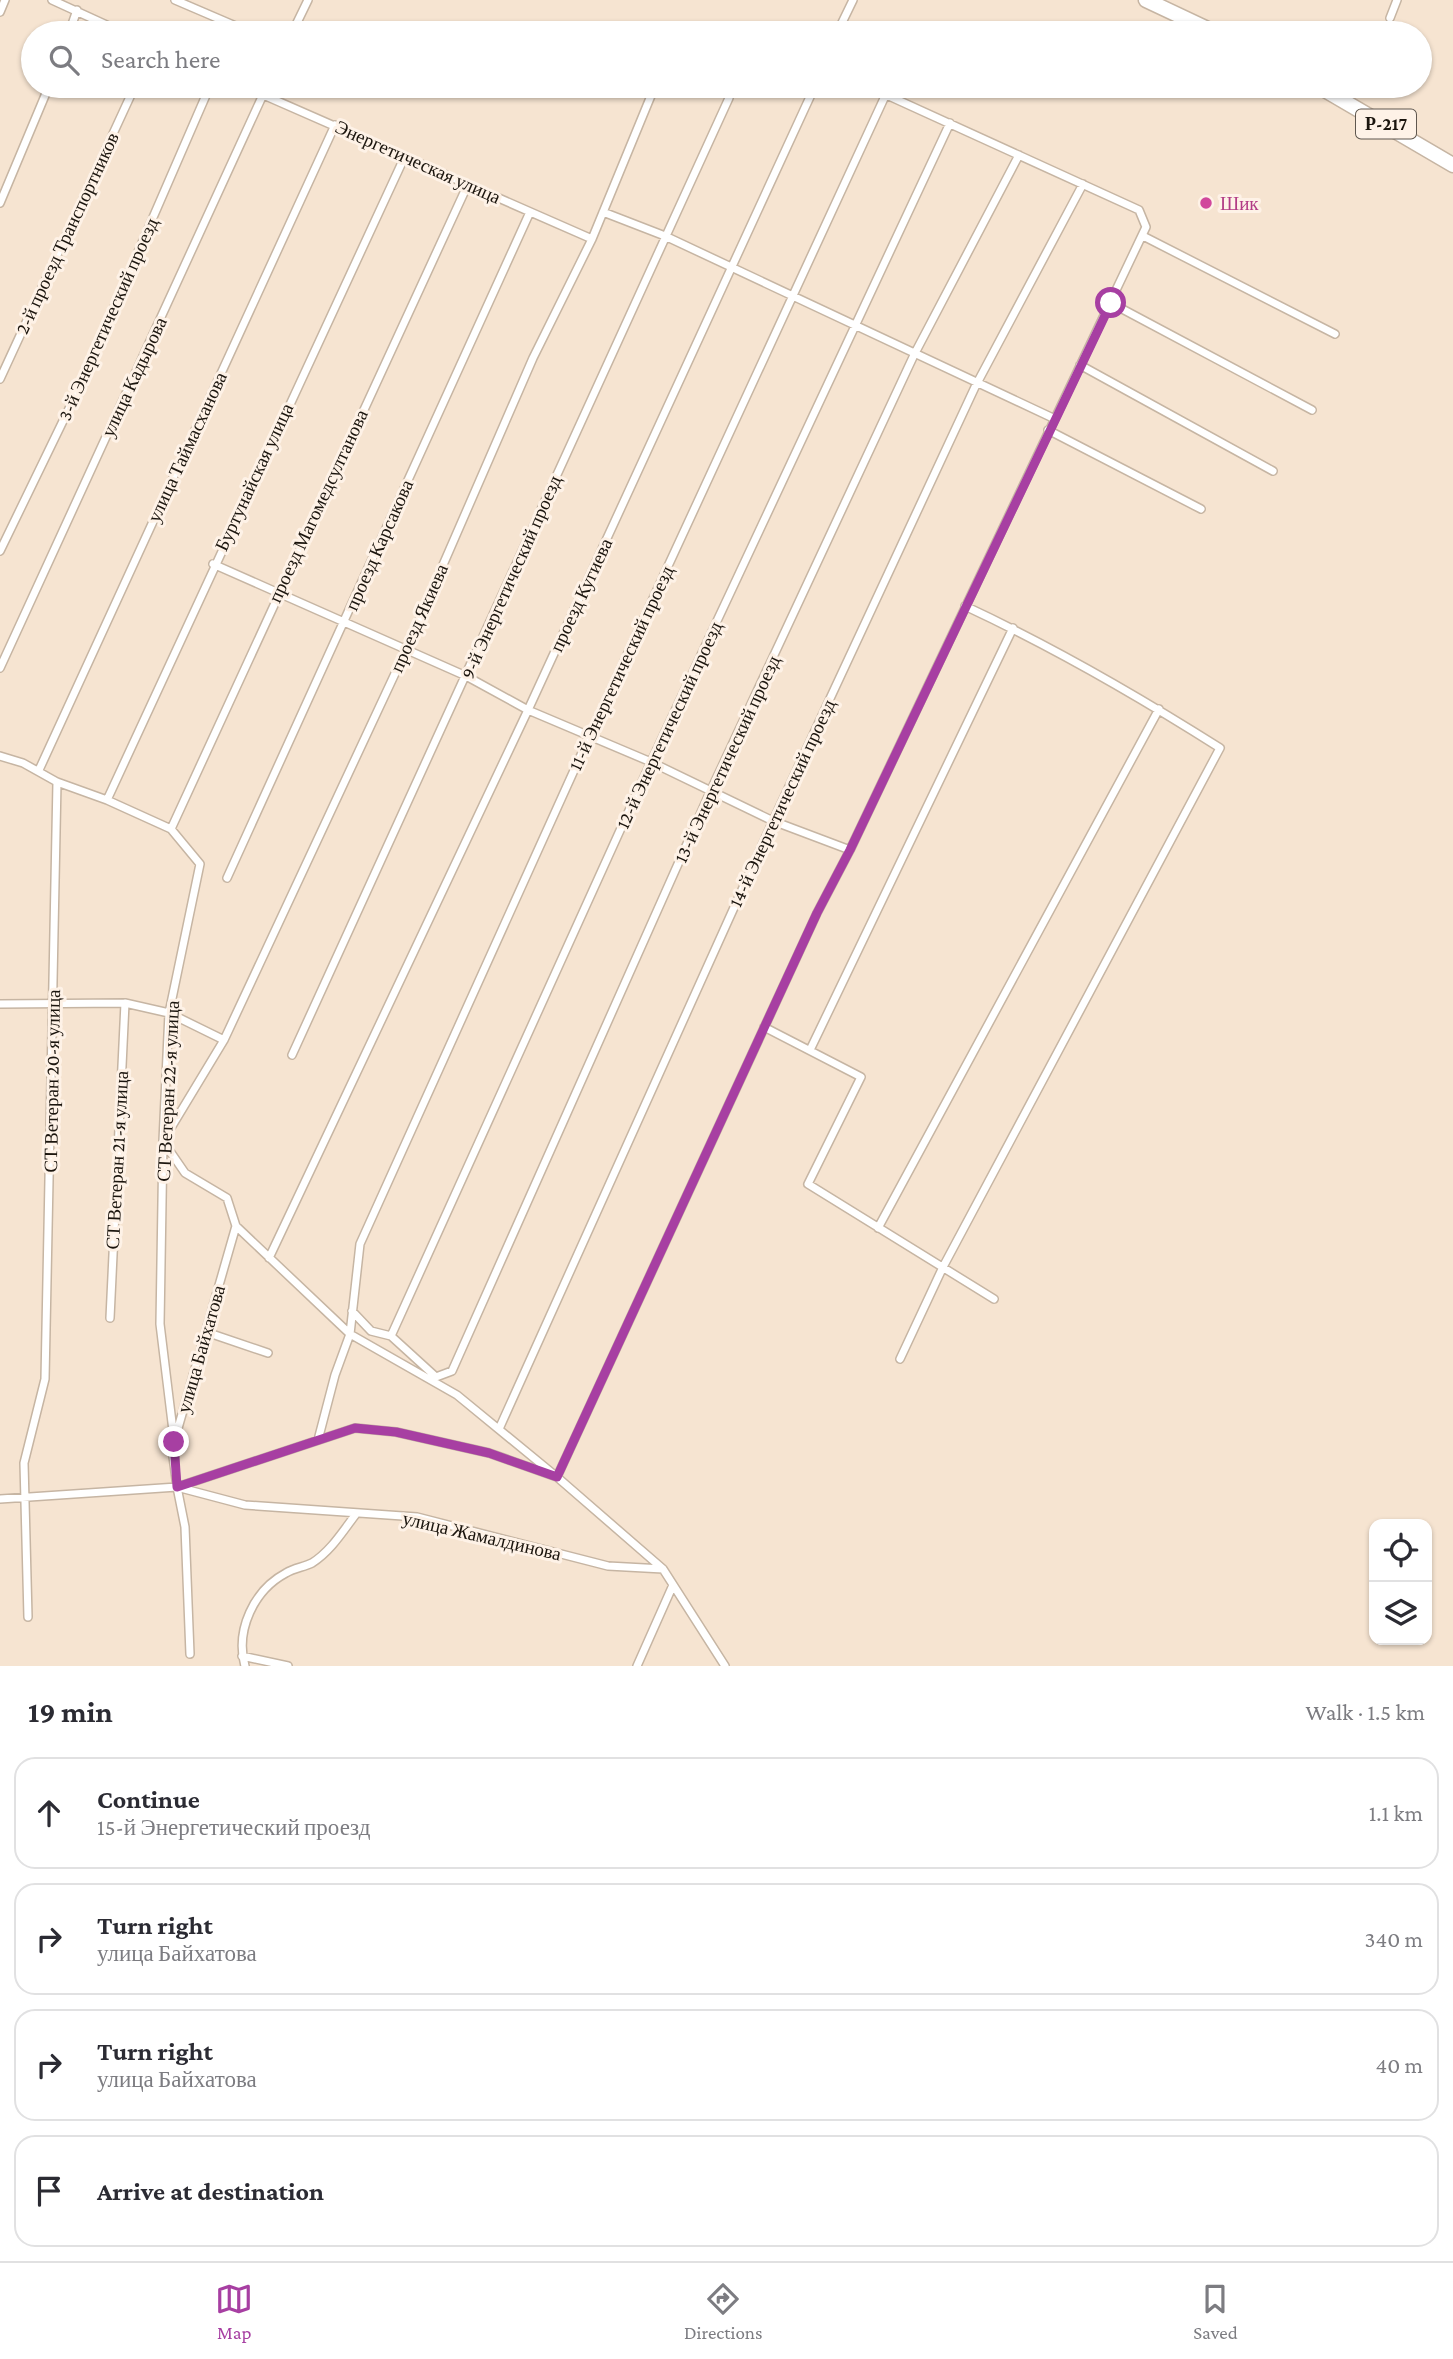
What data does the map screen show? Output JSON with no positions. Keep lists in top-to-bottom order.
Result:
{
  "streets": {
    "highway": ["Р-217"],
    "street": [
      "Энергетическая улица",
      "2-й проезд Транспортников",
      "3-й Энергетический проезд",
      "улица Кадырова",
      "улица Таймасханова",
      "Буртунайская улица",
      "проезд Магомедсултанова",
      "проезд Карсакова",
      "9-й Энергетический проезд",
      "проезд Кугиева",
      "проезд Якиева",
      "11-й Энергетический проезд",
      "12-й Энергетический проезд",
      "13-й Энергетический проезд",
      "14-й Энергетический проезд",
      "СТ Ветеран 20-я улица",
      "СТ Ветеран 22-я улица",
      "СТ Ветеран 21-я улица",
      "улица Байхатова",
      "улица Жамалдинова"
    ]
  },
  "crossings": [
    ["Энергетическая улица", "улица Таймасханова"],
    ["Энергетическая улица", "Буртунайская улица"],
    ["Энергетическая улица", "проезд Магомедсултанова"],
    ["Энергетическая улица", "проезд Карсакова"],
    ["Энергетическая улица", "проезд Якиева"],
    ["проезд Магомедсултанова", "СТ Ветеран 22-я улица"],
    ["проезд Якиева", "СТ Ветеран 22-я улица"],
    ["СТ Ветеран 22-я улица", "улица Байхатова"],
    ["улица Байхатова", "улица Жамалдинова"]
  ],
  "places": ["Шик"],
  "page": {
    "search": "Search here",
    "heading": ["19 min", "Walk · 1.5 km"],
    "list": [
      ["Continue", "15-й Энергетический проезд", "1.1 km"],
      ["Turn right", "улица Байхатова", "340 m"],
      ["Turn right", "улица Байхатова", "40 m"],
      "Arrive at destination"
    ],
    "nav": ["Map", "Directions", "Saved"]
  }
}
